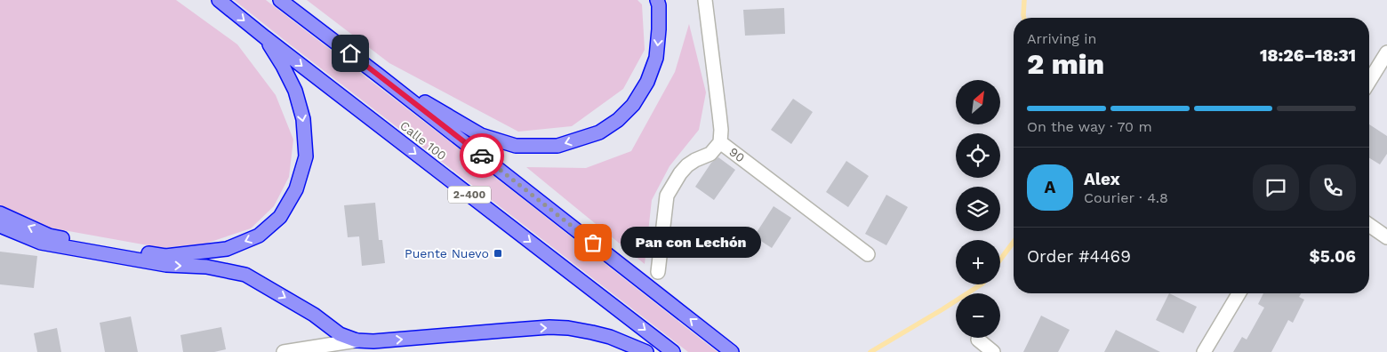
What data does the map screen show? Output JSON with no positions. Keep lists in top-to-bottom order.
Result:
{
  "streets": {
    "highway": ["Calle 100", "2-400"],
    "street": ["90"]
  },
  "places": {
    "other": ["Pan con Lechón"],
    "transit": ["Puente Nuevo"]
  },
  "north": "top right",
  "page": {
    "heading": ["2 min", "Arriving in", "18:26–18:31"],
    "panel": [
      "Alex",
      "Courier · 4.8",
      "Order #4469",
      "$5.06"
    ],
    "map_buttons": ["+", "−"],
    "bar": "On the way · 70 m",
    "round": "A",
    "bubble": "Pan con Lechón"
  }
}
